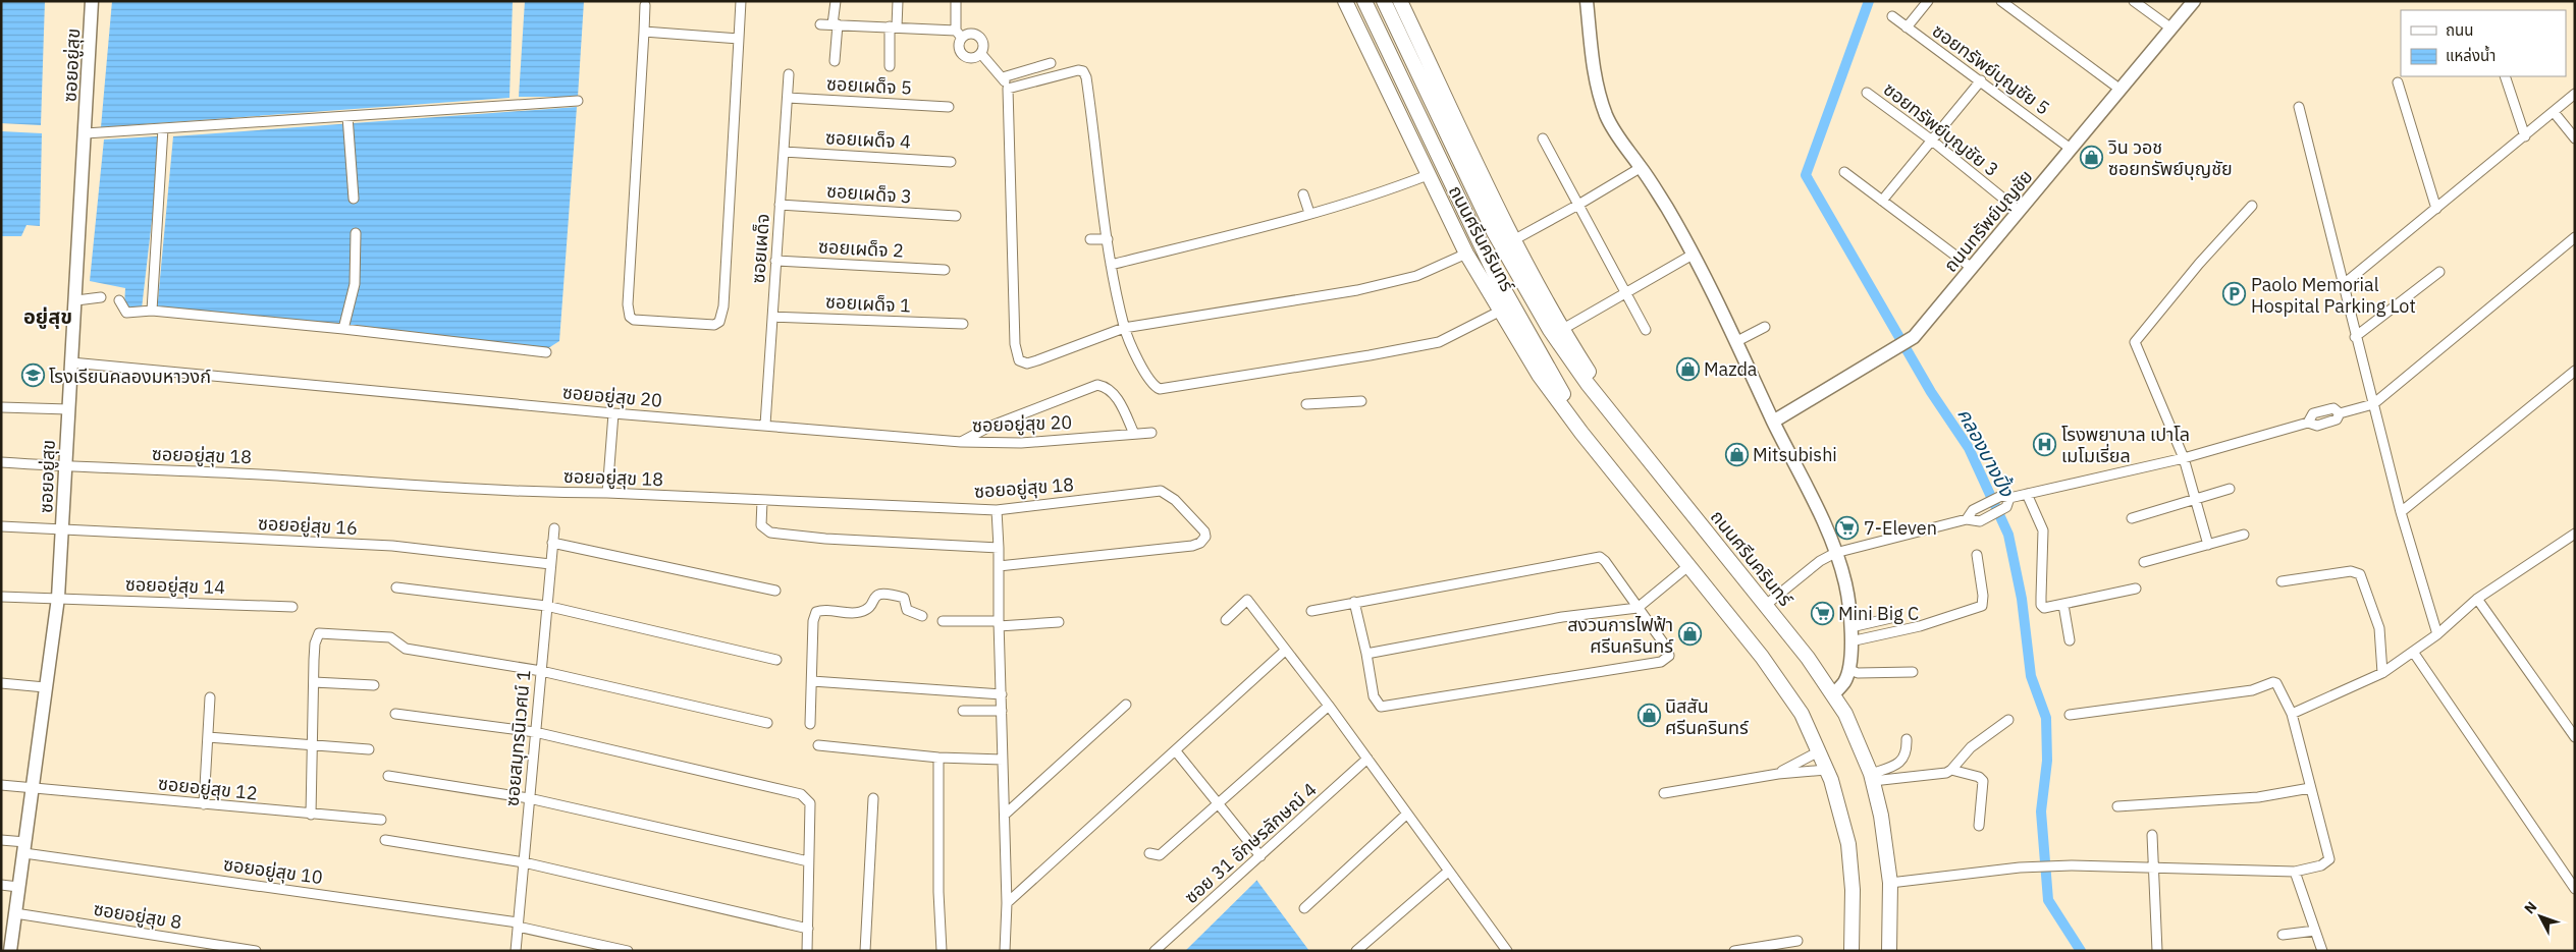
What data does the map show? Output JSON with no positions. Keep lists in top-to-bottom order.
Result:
{
  "streets": {
    "main road": ["ถนนศรีนครินทร์"],
    "street": [
      "ซอยอยู่สุข",
      "ซอยทรัพย์บุญชัย 5",
      "ซอยเผด็จ 5",
      "ซอยทรัพย์บุญชัย 3",
      "ซอยเผด็จ 4",
      "ซอยเผด็จ 3",
      "ถนนทรัพย์บุญชัย",
      "ซอยเผด็จ",
      "ซอยเผด็จ 2",
      "ซอยเผด็จ 1",
      "ซอยอยู่สุข 20",
      "ซอยอยู่สุข 18",
      "ซอยอยู่สุข 16",
      "ซอยอยู่สุข 14",
      "ซอยสมุทรนิเวศน์ 1",
      "ซอยอยู่สุข 12",
      "ซอย 31 อักษรลักษณ์ 4",
      "ซอยอยู่สุข 10",
      "ซอยอยู่สุข 8"
    ]
  },
  "crossings": [
    ["ซอยอยู่สุข", "ซอยอยู่สุข 20"],
    ["ซอยอยู่สุข", "ซอยอยู่สุข 18"],
    ["ซอยอยู่สุข", "ซอยอยู่สุข 16"],
    ["ซอยอยู่สุข", "ซอยอยู่สุข 14"],
    ["ซอยอยู่สุข", "ซอยอยู่สุข 12"],
    ["ซอยอยู่สุข", "ซอยอยู่สุข 10"],
    ["ซอยอยู่สุข", "ซอยอยู่สุข 8"],
    ["ซอยทรัพย์บุญชัย 5", "ถนนทรัพย์บุญชัย"],
    ["ซอยเผด็จ 5", "ซอยเผด็จ"],
    ["ซอยทรัพย์บุญชัย 3", "ถนนทรัพย์บุญชัย"],
    ["ซอยเผด็จ 4", "ซอยเผด็จ"],
    ["ซอยเผด็จ 3", "ซอยเผด็จ"],
    ["ซอยเผด็จ", "ซอยเผด็จ 2"],
    ["ซอยเผด็จ", "ซอยเผด็จ 1"],
    ["ซอยเผด็จ", "ซอยอยู่สุข 20"],
    ["ซอยอยู่สุข 16", "ซอยสมุทรนิเวศน์ 1"],
    ["ซอยสมุทรนิเวศน์ 1", "ซอยอยู่สุข 10"]
  ],
  "districts": ["อยู่สุข"],
  "water": ["คลองบางปิ้ง"],
  "places": {
    "shop": [
      "วิน วอช ซอยทรัพย์บุญชัย",
      "Mazda",
      "Mitsubishi",
      "สงวนการไฟฟ้า ศรีนครินทร์",
      "นิสสัน ศรีนครินทร์"
    ],
    "parking": ["Paolo Memorial Hospital Parking Lot"],
    "school or university": ["โรงเรียนคลองมหาวงก์"],
    "hospital": ["โรงพยาบาล เปาโล เมโมเรี่ยล"],
    "supermarket": ["7-Eleven", "Mini Big C"]
  },
  "legend": ["ถนน", "แหล่งน้ำ"],
  "north": "top left"
}
